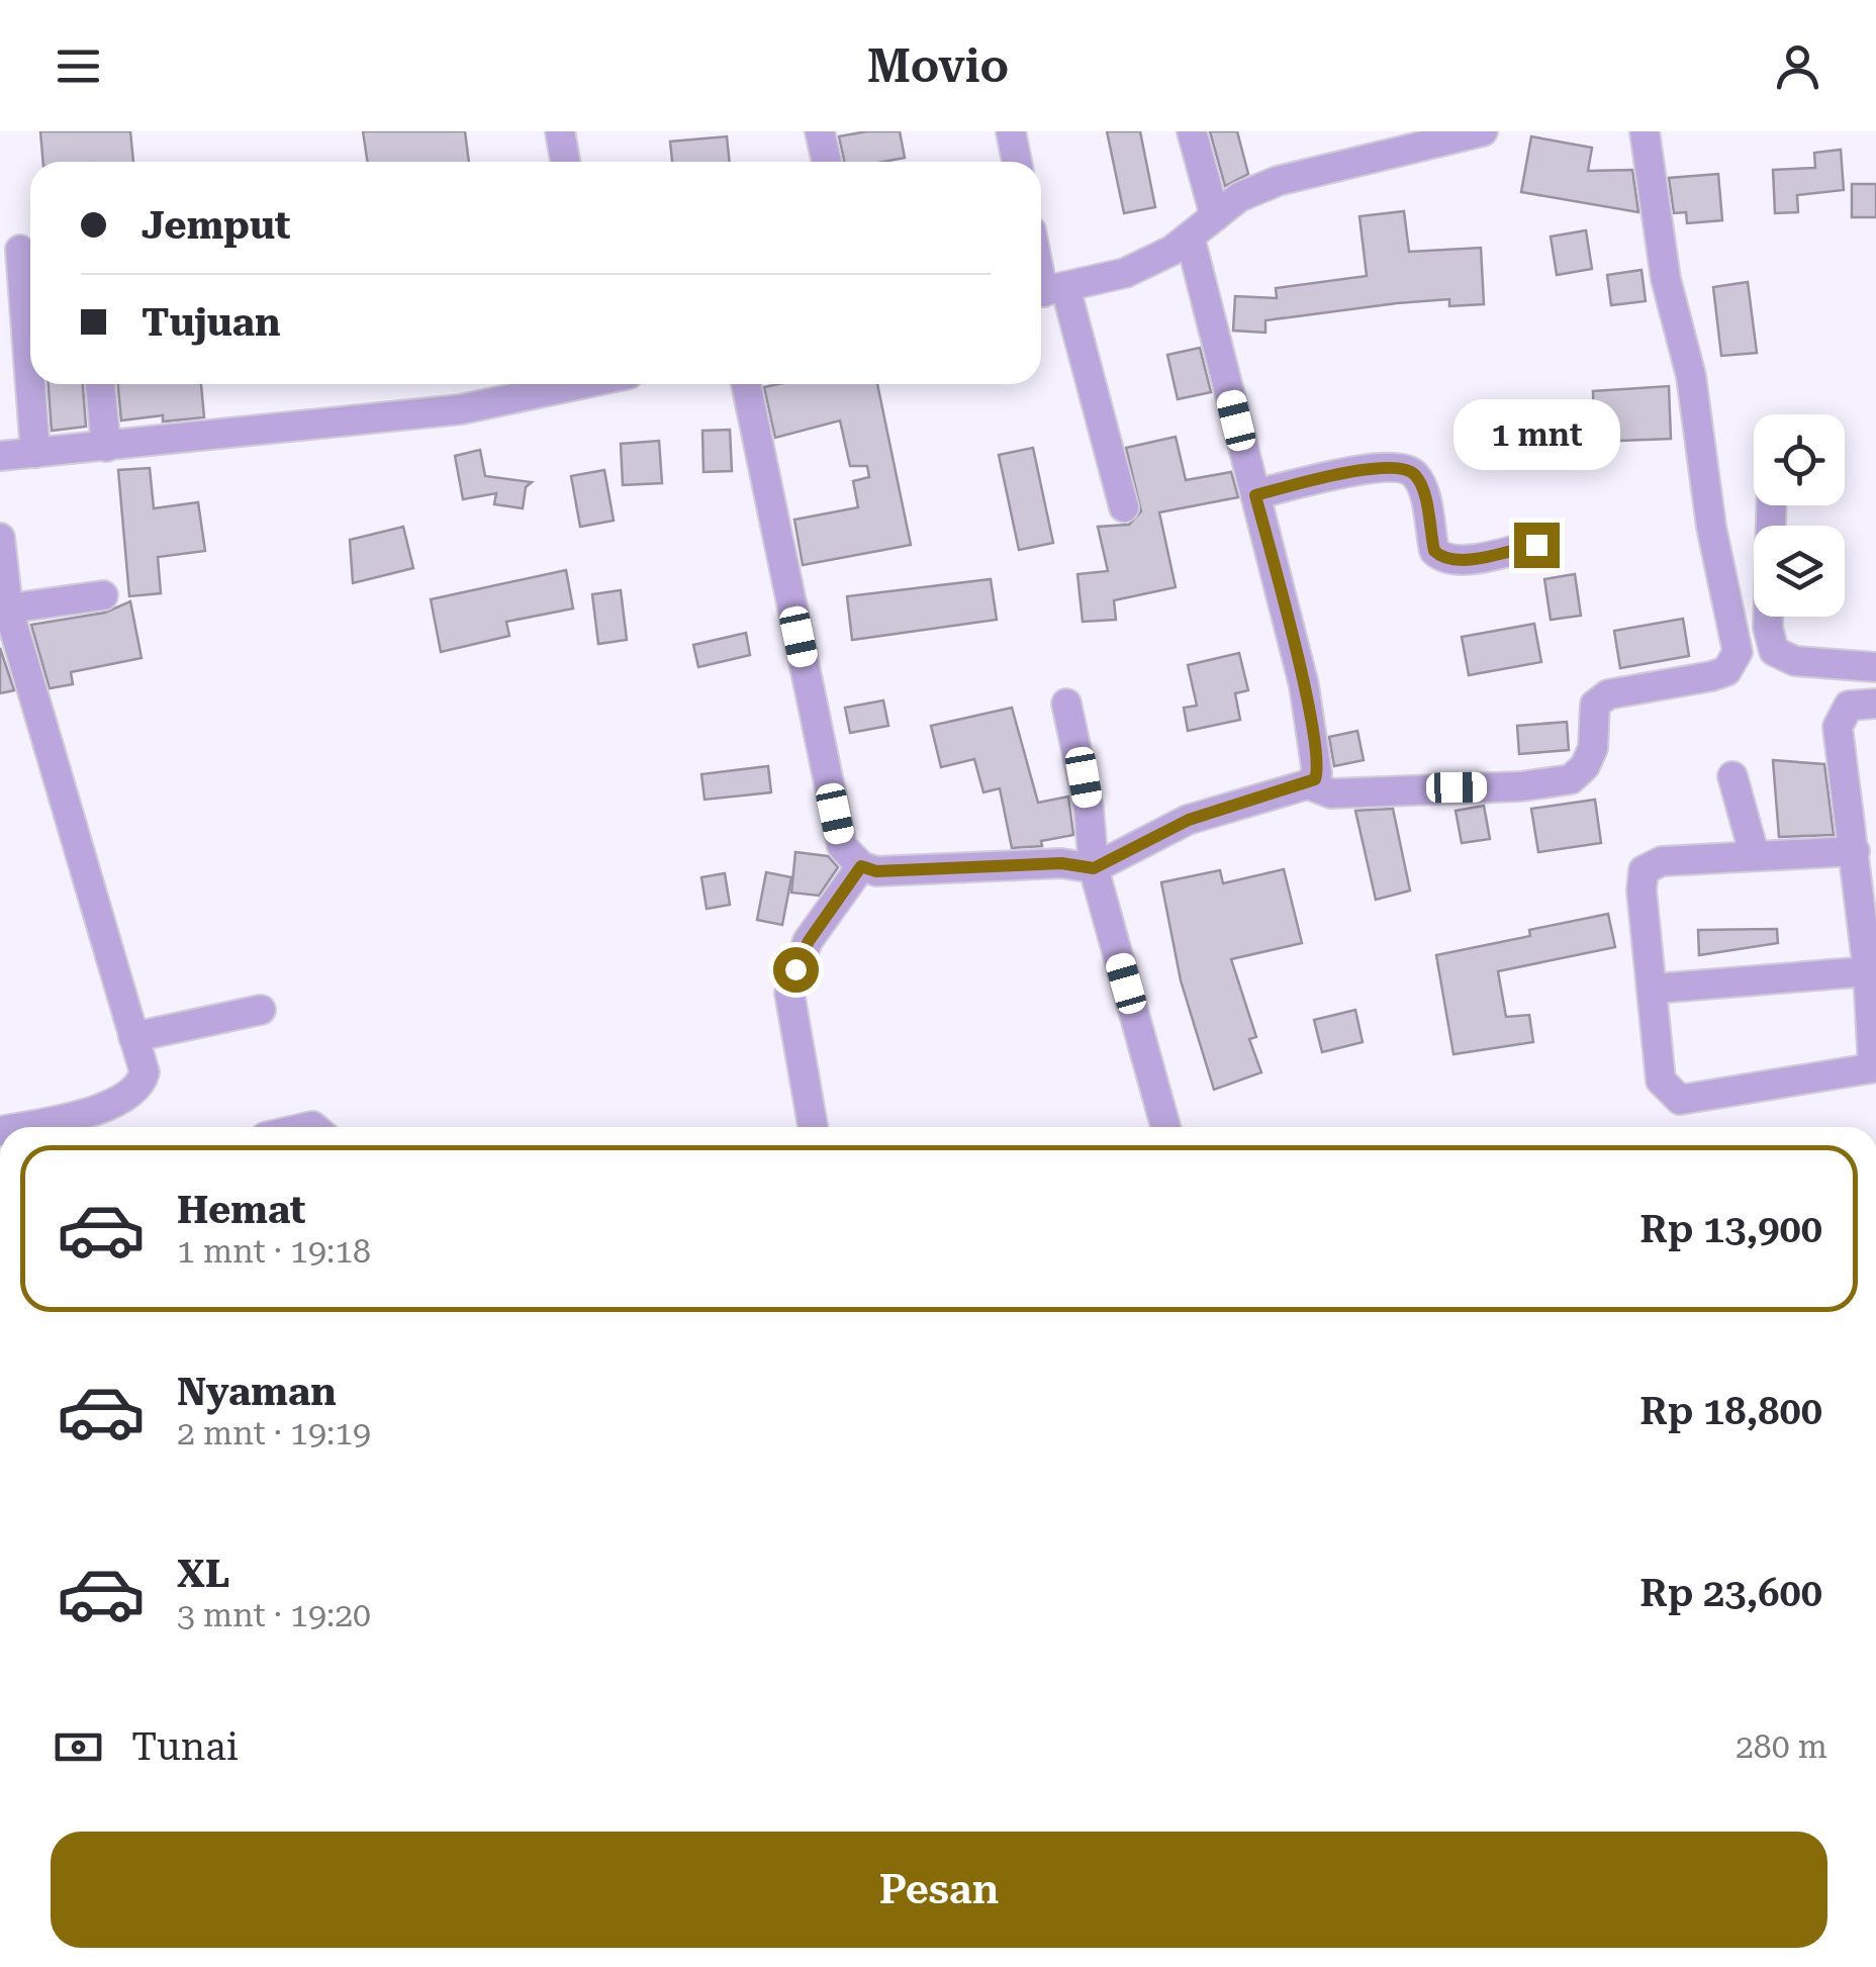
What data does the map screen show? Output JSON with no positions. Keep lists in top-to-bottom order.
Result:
{
  "page": {
    "header": "Movio",
    "banner": ["Jemput", "Tujuan"],
    "bubble": "1 mnt",
    "list": [
      {
        "name": "Hemat",
        "note": "1 mnt · 19:18",
        "value": "Rp 13,900"
      },
      {
        "name": "Nyaman",
        "note": "2 mnt · 19:19",
        "value": "Rp 18,800"
      },
      {
        "name": "XL",
        "note": "3 mnt · 19:20",
        "value": "Rp 23,600"
      }
    ],
    "pay": ["Tunai", "280 m"],
    "buttons": "Pesan"
  }
}
